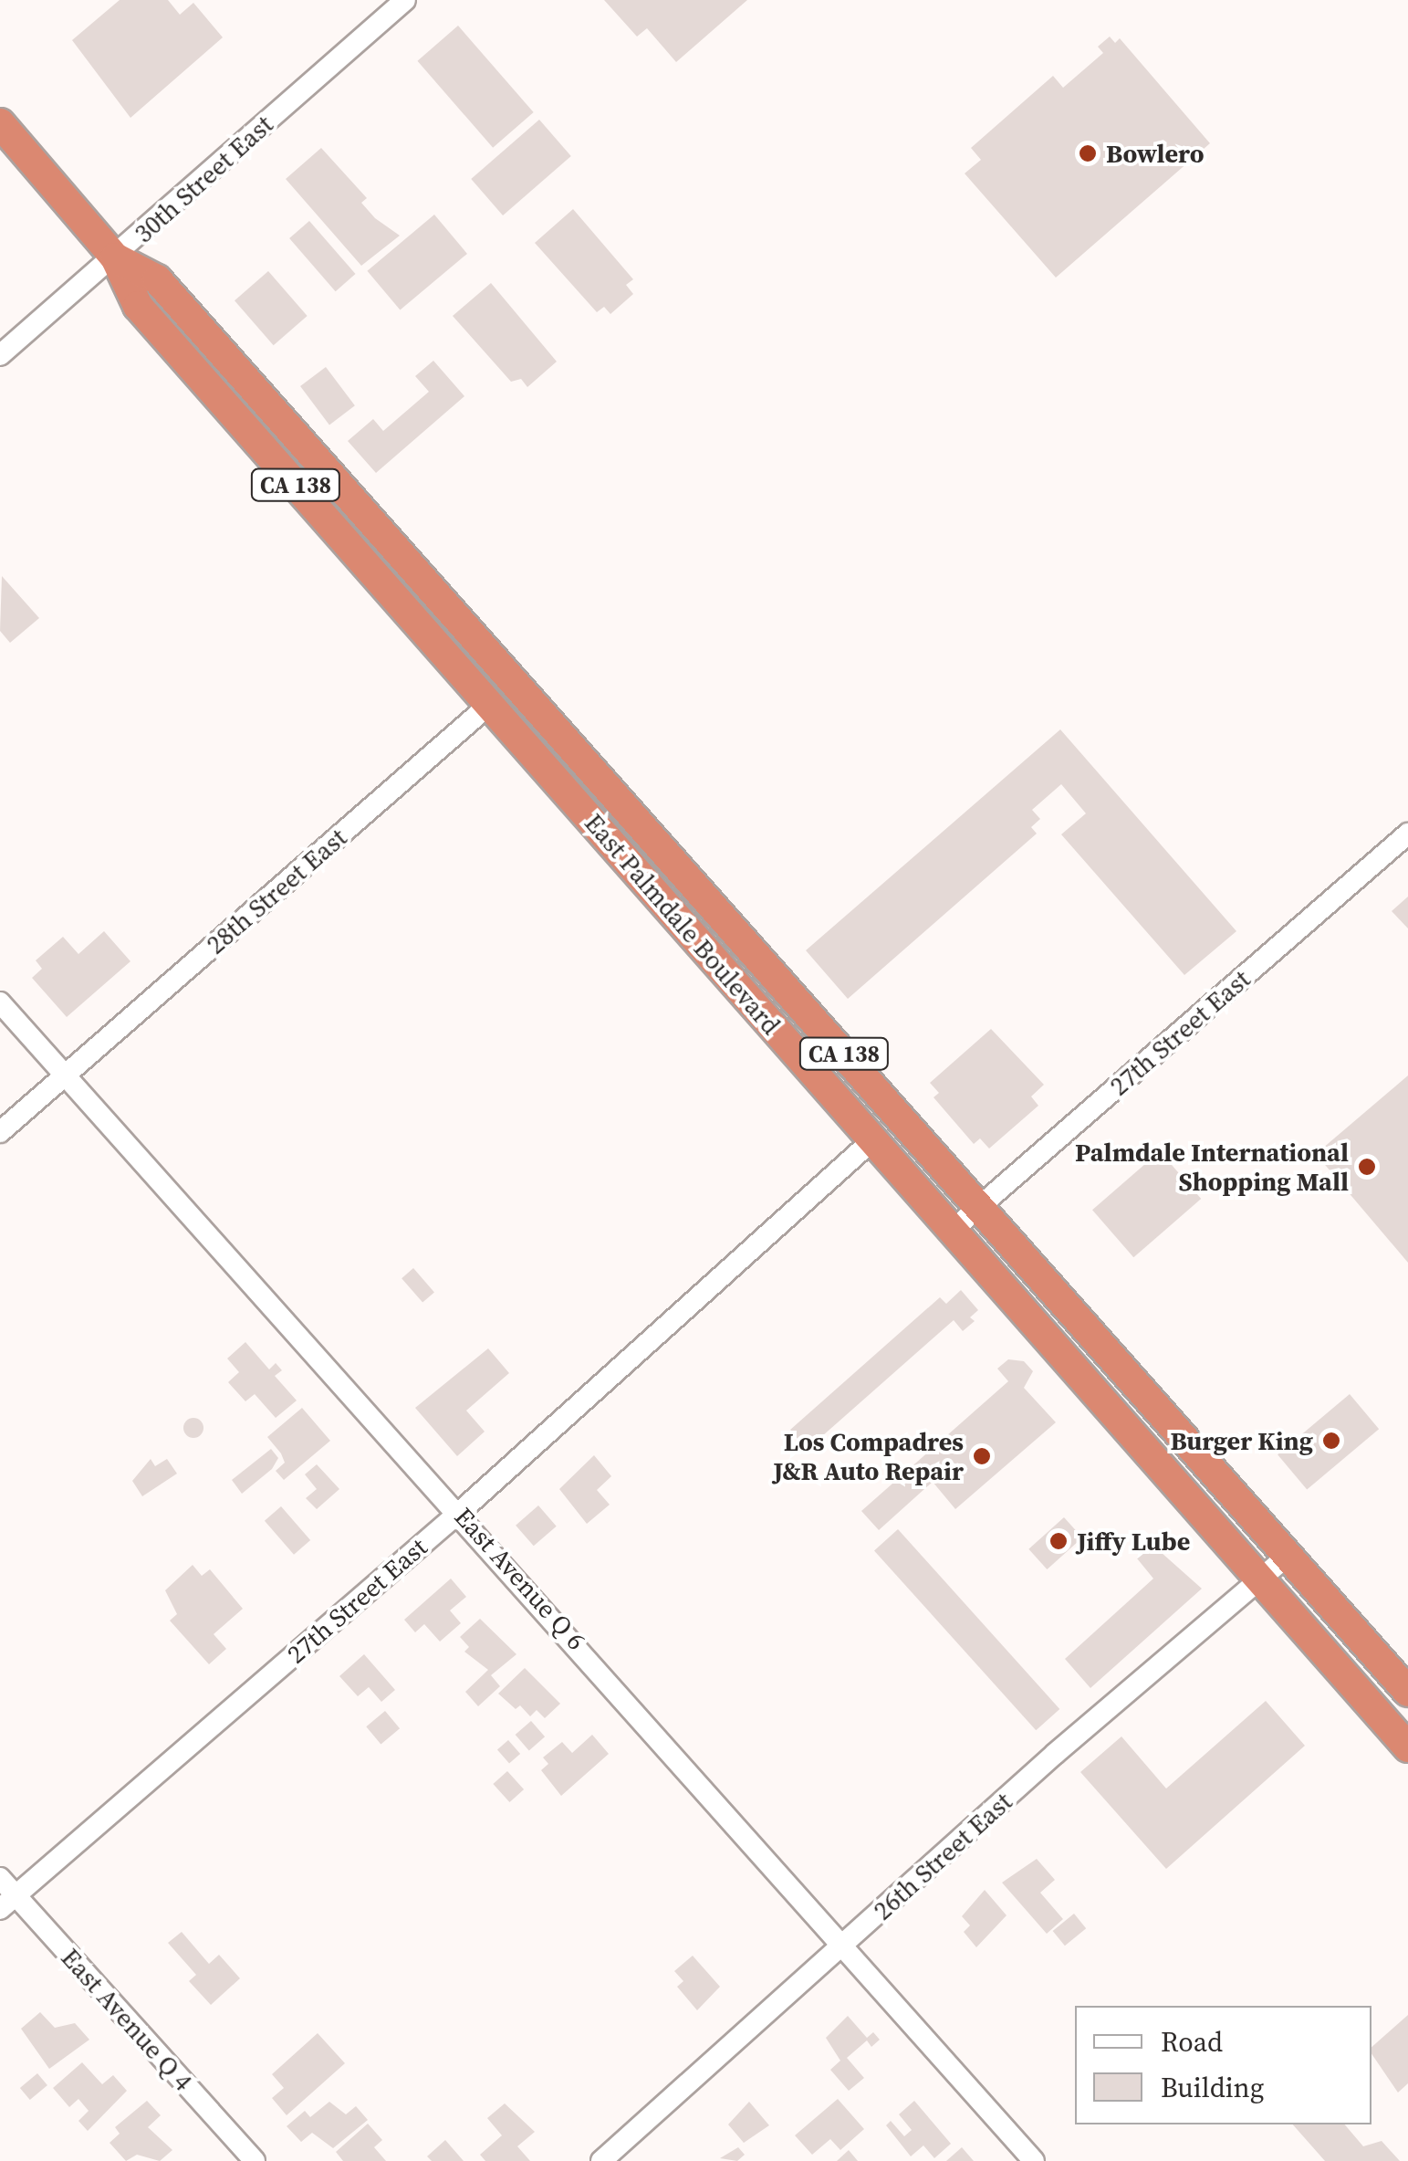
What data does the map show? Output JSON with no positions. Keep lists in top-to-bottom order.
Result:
{
  "streets": {
    "highway": ["CA 138", "East Palmdale Boulevard"],
    "street": [
      "30th Street East",
      "28th Street East",
      "27th Street East",
      "East Avenue Q 6",
      "26th Street East",
      "East Avenue Q 4"
    ]
  },
  "crossings": [
    ["30th Street East", "East Palmdale Boulevard"],
    ["28th Street East", "East Palmdale Boulevard"],
    ["28th Street East", "East Avenue Q 6"],
    ["East Palmdale Boulevard", "27th Street East"],
    ["East Palmdale Boulevard", "26th Street East"],
    ["27th Street East", "East Avenue Q 6"],
    ["27th Street East", "East Avenue Q 4"],
    ["East Avenue Q 6", "26th Street East"]
  ],
  "places": [
    "Bowlero",
    "Palmdale International Shopping Mall",
    "Burger King",
    "Los Compadres J&R Auto Repair",
    "Jiffy Lube"
  ],
  "legend": ["Road", "Building"]
}
